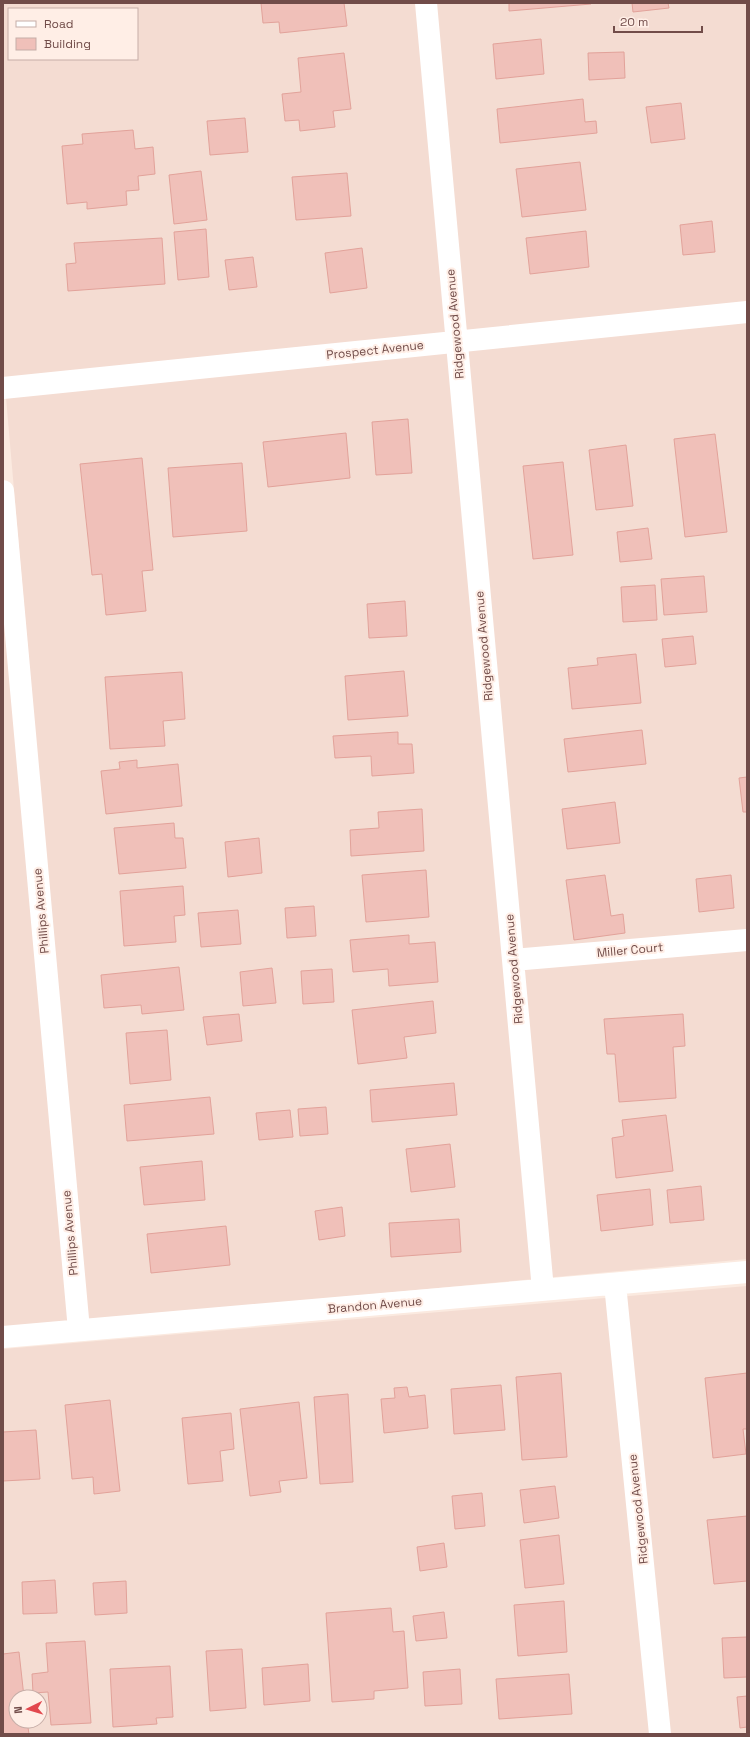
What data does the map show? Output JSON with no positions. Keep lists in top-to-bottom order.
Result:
{
  "streets": {
    "street": [
      "Ridgewood Avenue",
      "Prospect Avenue",
      "Phillips Avenue",
      "Miller Court",
      "Brandon Avenue"
    ]
  },
  "crossings": [
    ["Ridgewood Avenue", "Prospect Avenue"],
    ["Ridgewood Avenue", "Miller Court"],
    ["Ridgewood Avenue", "Brandon Avenue"],
    ["Phillips Avenue", "Brandon Avenue"]
  ],
  "legend": ["Road", "Building"],
  "scale_bar": "20 m",
  "north": "left"
}
